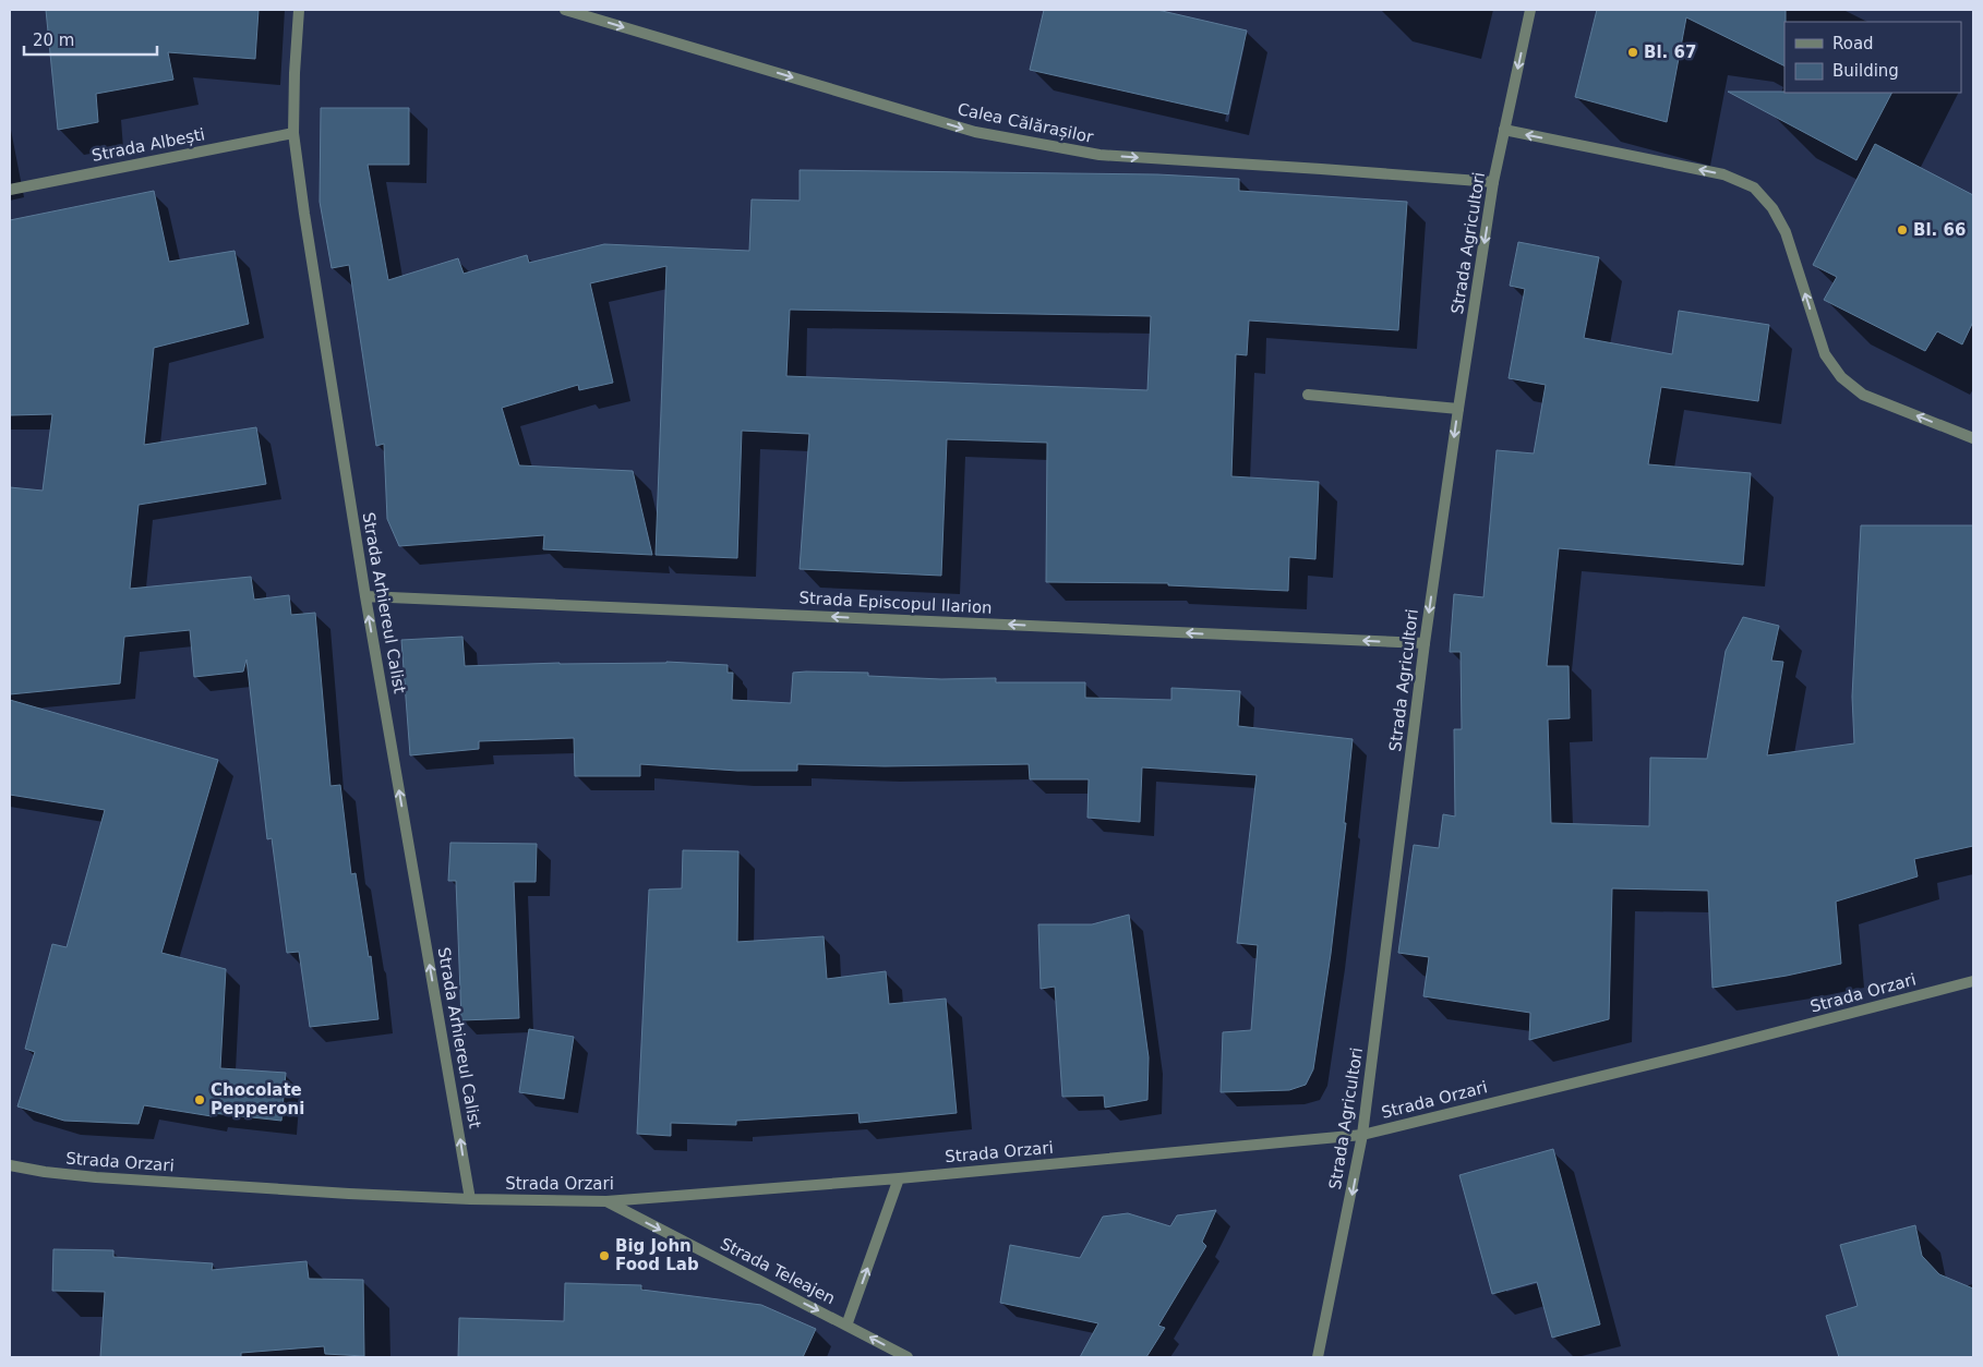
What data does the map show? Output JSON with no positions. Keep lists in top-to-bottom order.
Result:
{
  "streets": {
    "street": [
      "Calea Călărașilor",
      "Strada Albești",
      "Strada Agricultori",
      "Strada Arhiereul Calist",
      "Strada Episcopul Ilarion",
      "Strada Orzari",
      "Strada Teleajen"
    ]
  },
  "crossings": [
    ["Calea Călărașilor", "Strada Agricultori"],
    ["Strada Albești", "Strada Arhiereul Calist"],
    ["Strada Agricultori", "Strada Episcopul Ilarion"],
    ["Strada Agricultori", "Strada Orzari"],
    ["Strada Arhiereul Calist", "Strada Episcopul Ilarion"],
    ["Strada Arhiereul Calist", "Strada Orzari"],
    ["Strada Orzari", "Strada Teleajen"]
  ],
  "one_way": [
    "Calea Călărașilor",
    "Strada Agricultori",
    "Strada Arhiereul Calist",
    "Strada Episcopul Ilarion"
  ],
  "places": [
    "Bl. 67",
    "Bl. 66",
    "Chocolate Pepperoni",
    "Big John Food Lab"
  ],
  "legend": ["Road", "Building"],
  "scale_bar": "20 m"
}
